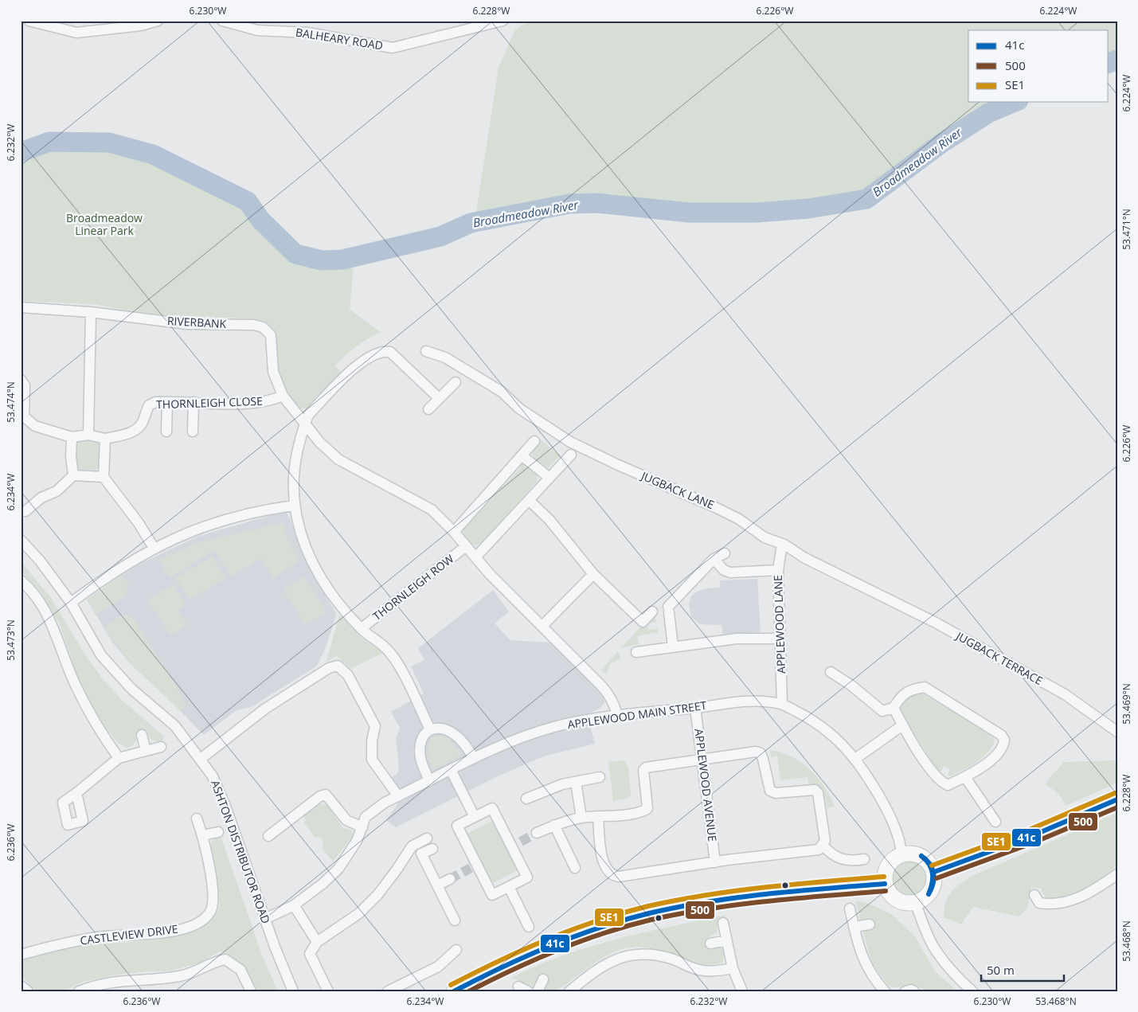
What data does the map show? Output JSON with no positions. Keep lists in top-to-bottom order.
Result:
{
  "streets": {
    "street": [
      "BALHEARY ROAD",
      "RIVERBANK",
      "THORNLEIGH CLOSE",
      "JUGBACK LANE",
      "THORNLEIGH ROW",
      "APPLEWOOD LANE",
      "JUGBACK TERRACE",
      "APPLEWOOD MAIN STREET",
      "APPLEWOOD AVENUE",
      "ASHTON DISTRIBUTOR ROAD",
      "CASTLEVIEW DRIVE"
    ]
  },
  "crossings": [
    ["RIVERBANK", "THORNLEIGH CLOSE"],
    ["RIVERBANK", "THORNLEIGH ROW"],
    ["RIVERBANK", "APPLEWOOD MAIN STREET"],
    ["JUGBACK LANE", "APPLEWOOD LANE"],
    ["JUGBACK LANE", "JUGBACK TERRACE"],
    ["APPLEWOOD LANE", "APPLEWOOD MAIN STREET"],
    ["APPLEWOOD MAIN STREET", "APPLEWOOD AVENUE"],
    ["APPLEWOOD MAIN STREET", "ASHTON DISTRIBUTOR ROAD"]
  ],
  "water": ["Broadmeadow River"],
  "parks": ["Broadmeadow Linear Park"],
  "lines": ["transit line SE1", "transit line 41c", "transit line 500"],
  "legend": ["41c", "500", "SE1"],
  "scale_bar": "50 m",
  "coordinates": [
    "6.230°W",
    "6.228°W",
    "6.226°W",
    "6.224°W",
    "6.232°W",
    "53.471°N",
    "53.474°N",
    "6.234°W",
    "53.473°N",
    "53.469°N",
    "6.236°W",
    "53.468°N"
  ]
}
